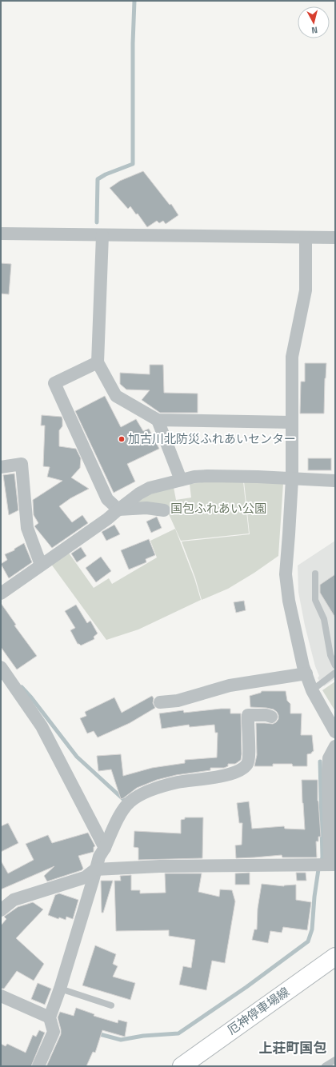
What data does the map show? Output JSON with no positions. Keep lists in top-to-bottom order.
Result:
{
  "streets": {
    "main road": ["厄神停車場線"]
  },
  "districts": ["上荘町国包"],
  "parks": ["国包ふれあい公園"],
  "places": ["加古川北防災ふれあいセンター"],
  "north": "bottom"
}
